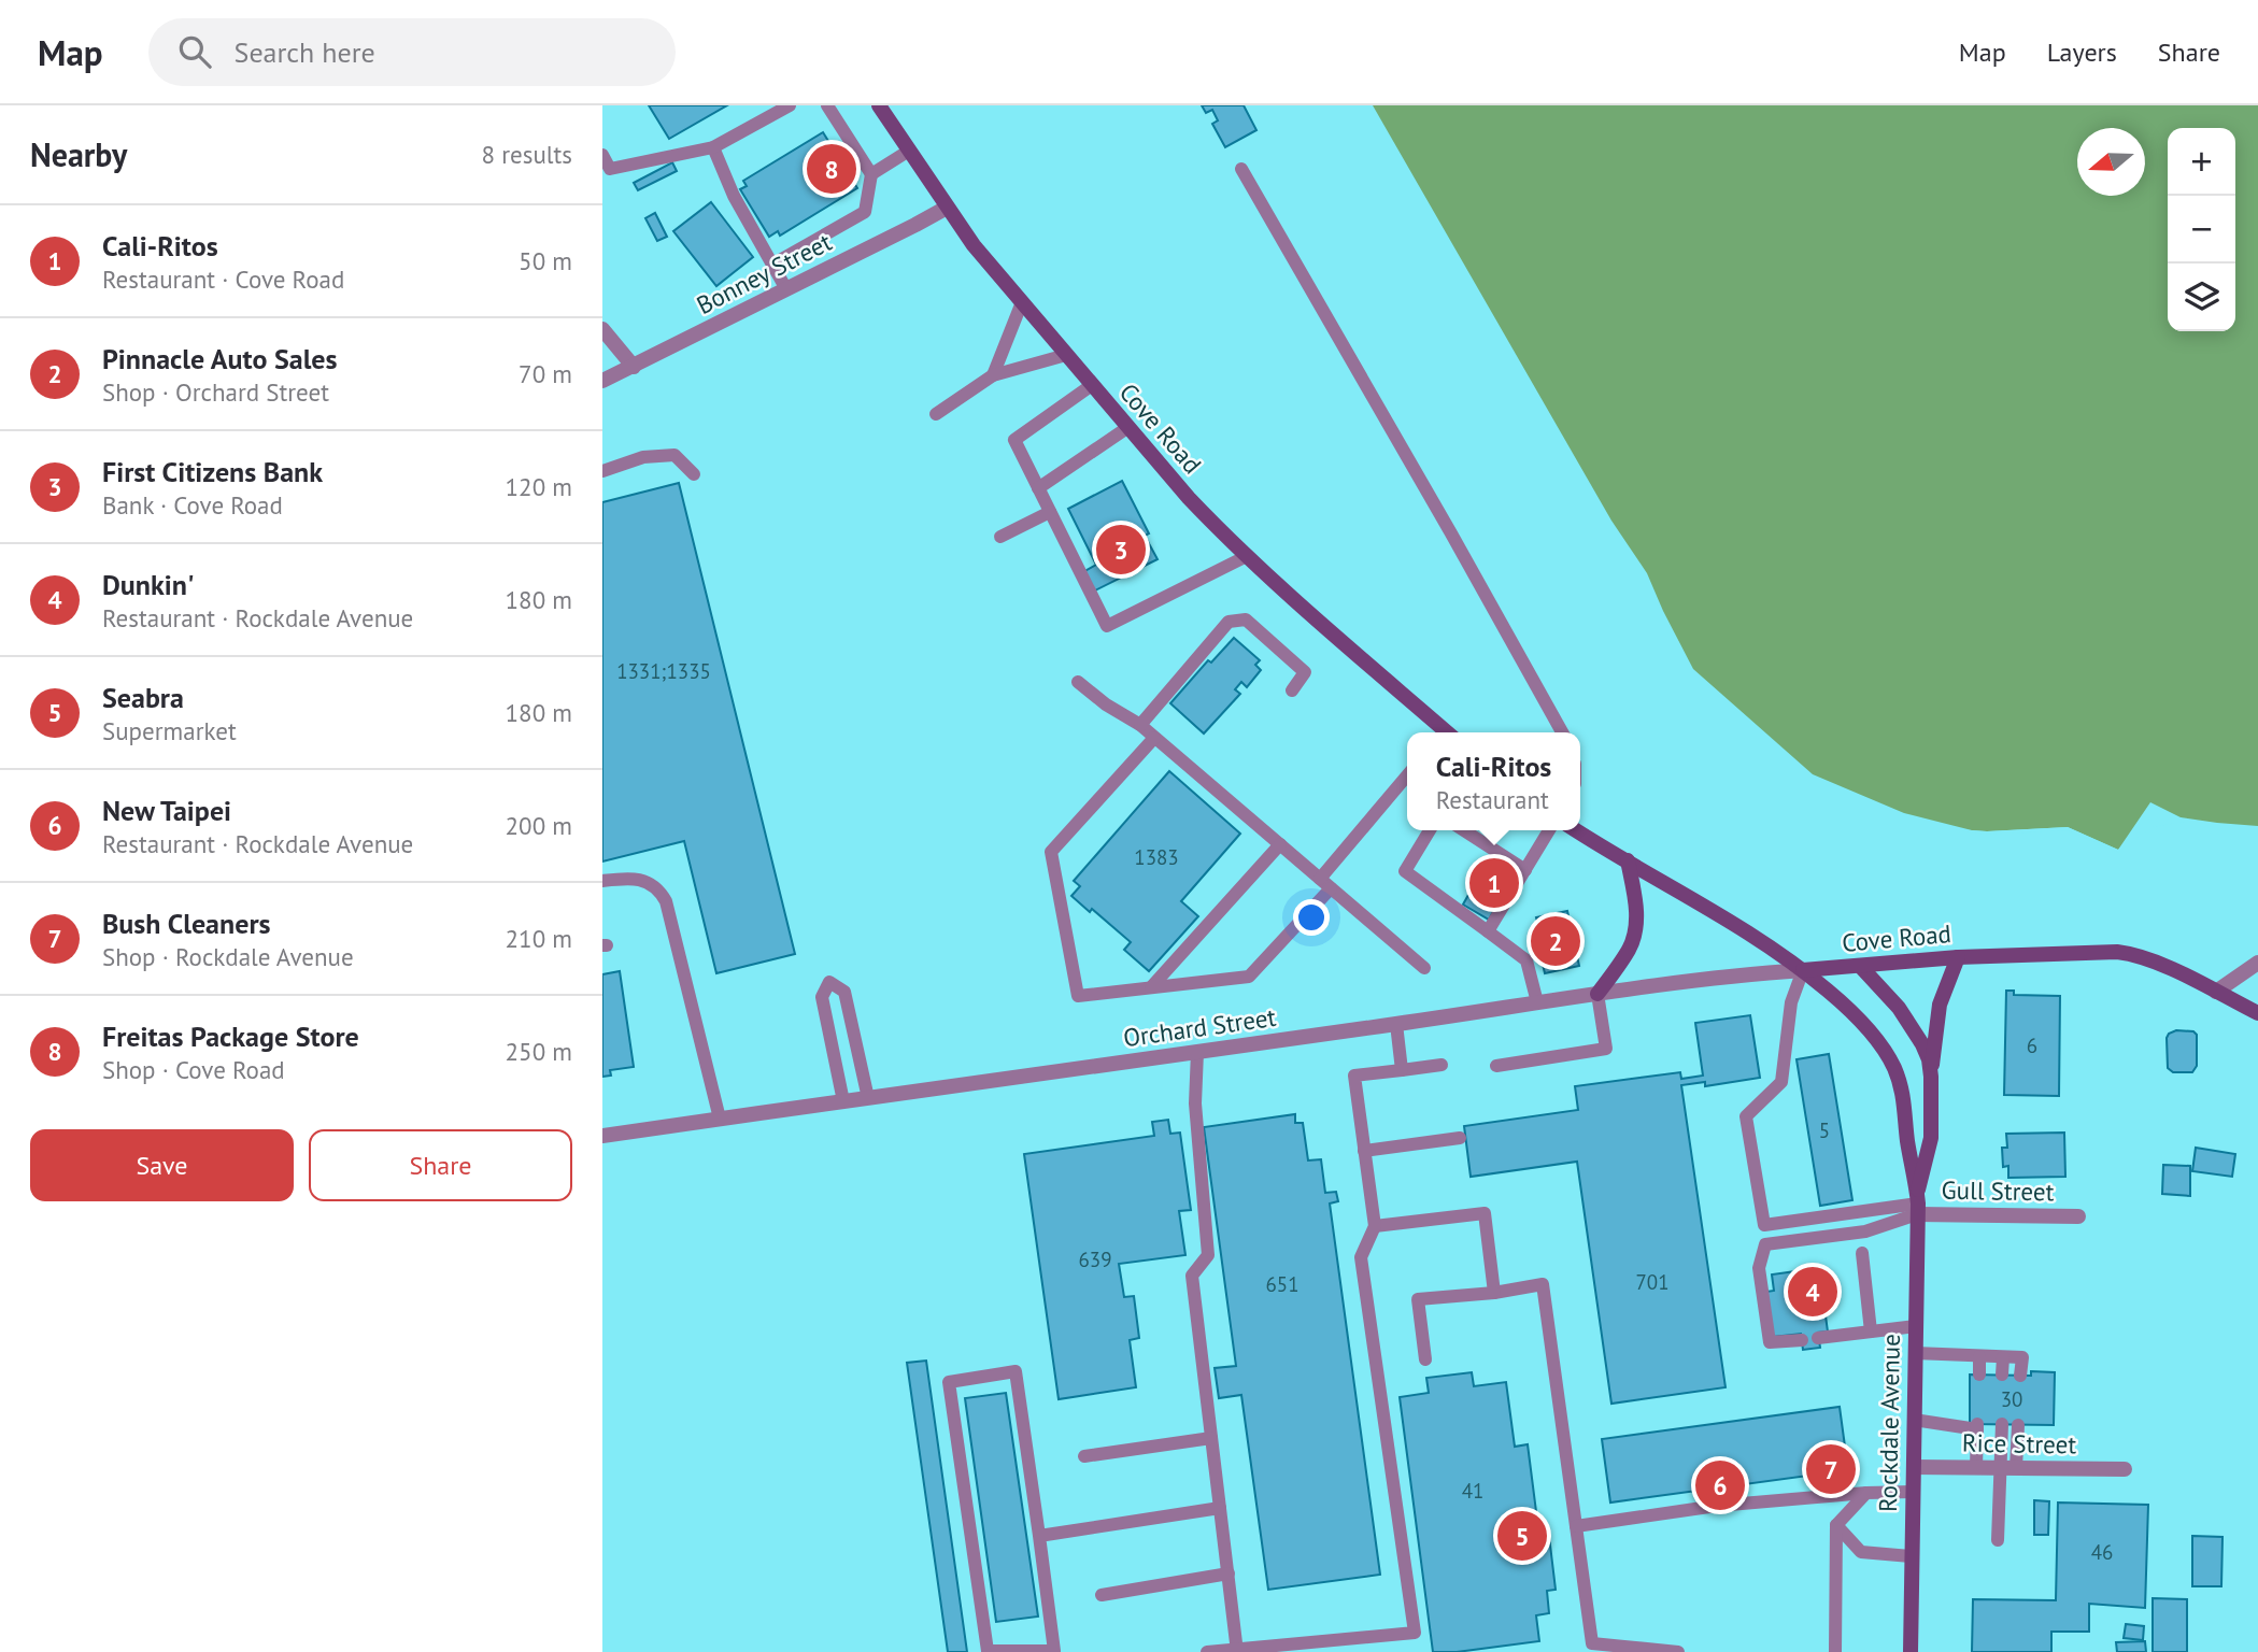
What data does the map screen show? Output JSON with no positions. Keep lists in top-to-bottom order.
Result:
{
  "streets": {
    "main road": ["Cove Road", "Rockdale Avenue"],
    "street": [
      "Bonney Street",
      "Orchard Street",
      "Gull Street",
      "Rice Street"
    ]
  },
  "crossings": [
    ["Bonney Street", "Cove Road"],
    ["Cove Road", "Orchard Street"],
    ["Cove Road", "Rockdale Avenue"],
    ["Orchard Street", "Rockdale Avenue"],
    ["Gull Street", "Rockdale Avenue"],
    ["Rockdale Avenue", "Rice Street"]
  ],
  "house_numbers": [
    "1331;1335",
    "1383",
    "6",
    "5",
    "639",
    "701",
    "651",
    "30",
    "41",
    "46"
  ],
  "north": "left",
  "page": {
    "header": "Map",
    "search": "Search here",
    "nav": ["Map", "Layers", "Share"],
    "heading": ["Nearby", "8 results"],
    "map_buttons": ["+", "−"],
    "pins": [
      "8",
      "3",
      "1",
      "2",
      "4",
      "7",
      "6",
      "5"
    ],
    "list": [
      {
        "mark": "1",
        "name": "Cali-Ritos",
        "note": "Restaurant · Cove Road",
        "value": "50 m"
      },
      {
        "mark": "2",
        "name": "Pinnacle Auto Sales",
        "note": "Shop · Orchard Street",
        "value": "70 m"
      },
      {
        "mark": "3",
        "name": "First Citizens Bank",
        "note": "Bank · Cove Road",
        "value": "120 m"
      },
      {
        "mark": "4",
        "name": "Dunkin'",
        "note": "Restaurant · Rockdale Avenue",
        "value": "180 m"
      },
      {
        "mark": "5",
        "name": "Seabra",
        "note": "Supermarket",
        "value": "180 m"
      },
      {
        "mark": "6",
        "name": "New Taipei",
        "note": "Restaurant · Rockdale Avenue",
        "value": "200 m"
      },
      {
        "mark": "7",
        "name": "Bush Cleaners",
        "note": "Shop · Rockdale Avenue",
        "value": "210 m"
      },
      {
        "mark": "8",
        "name": "Freitas Package Store",
        "note": "Shop · Cove Road",
        "value": "250 m"
      }
    ],
    "popup": ["Cali-Ritos", "Restaurant"],
    "buttons": ["Save", "Share"]
  }
}
